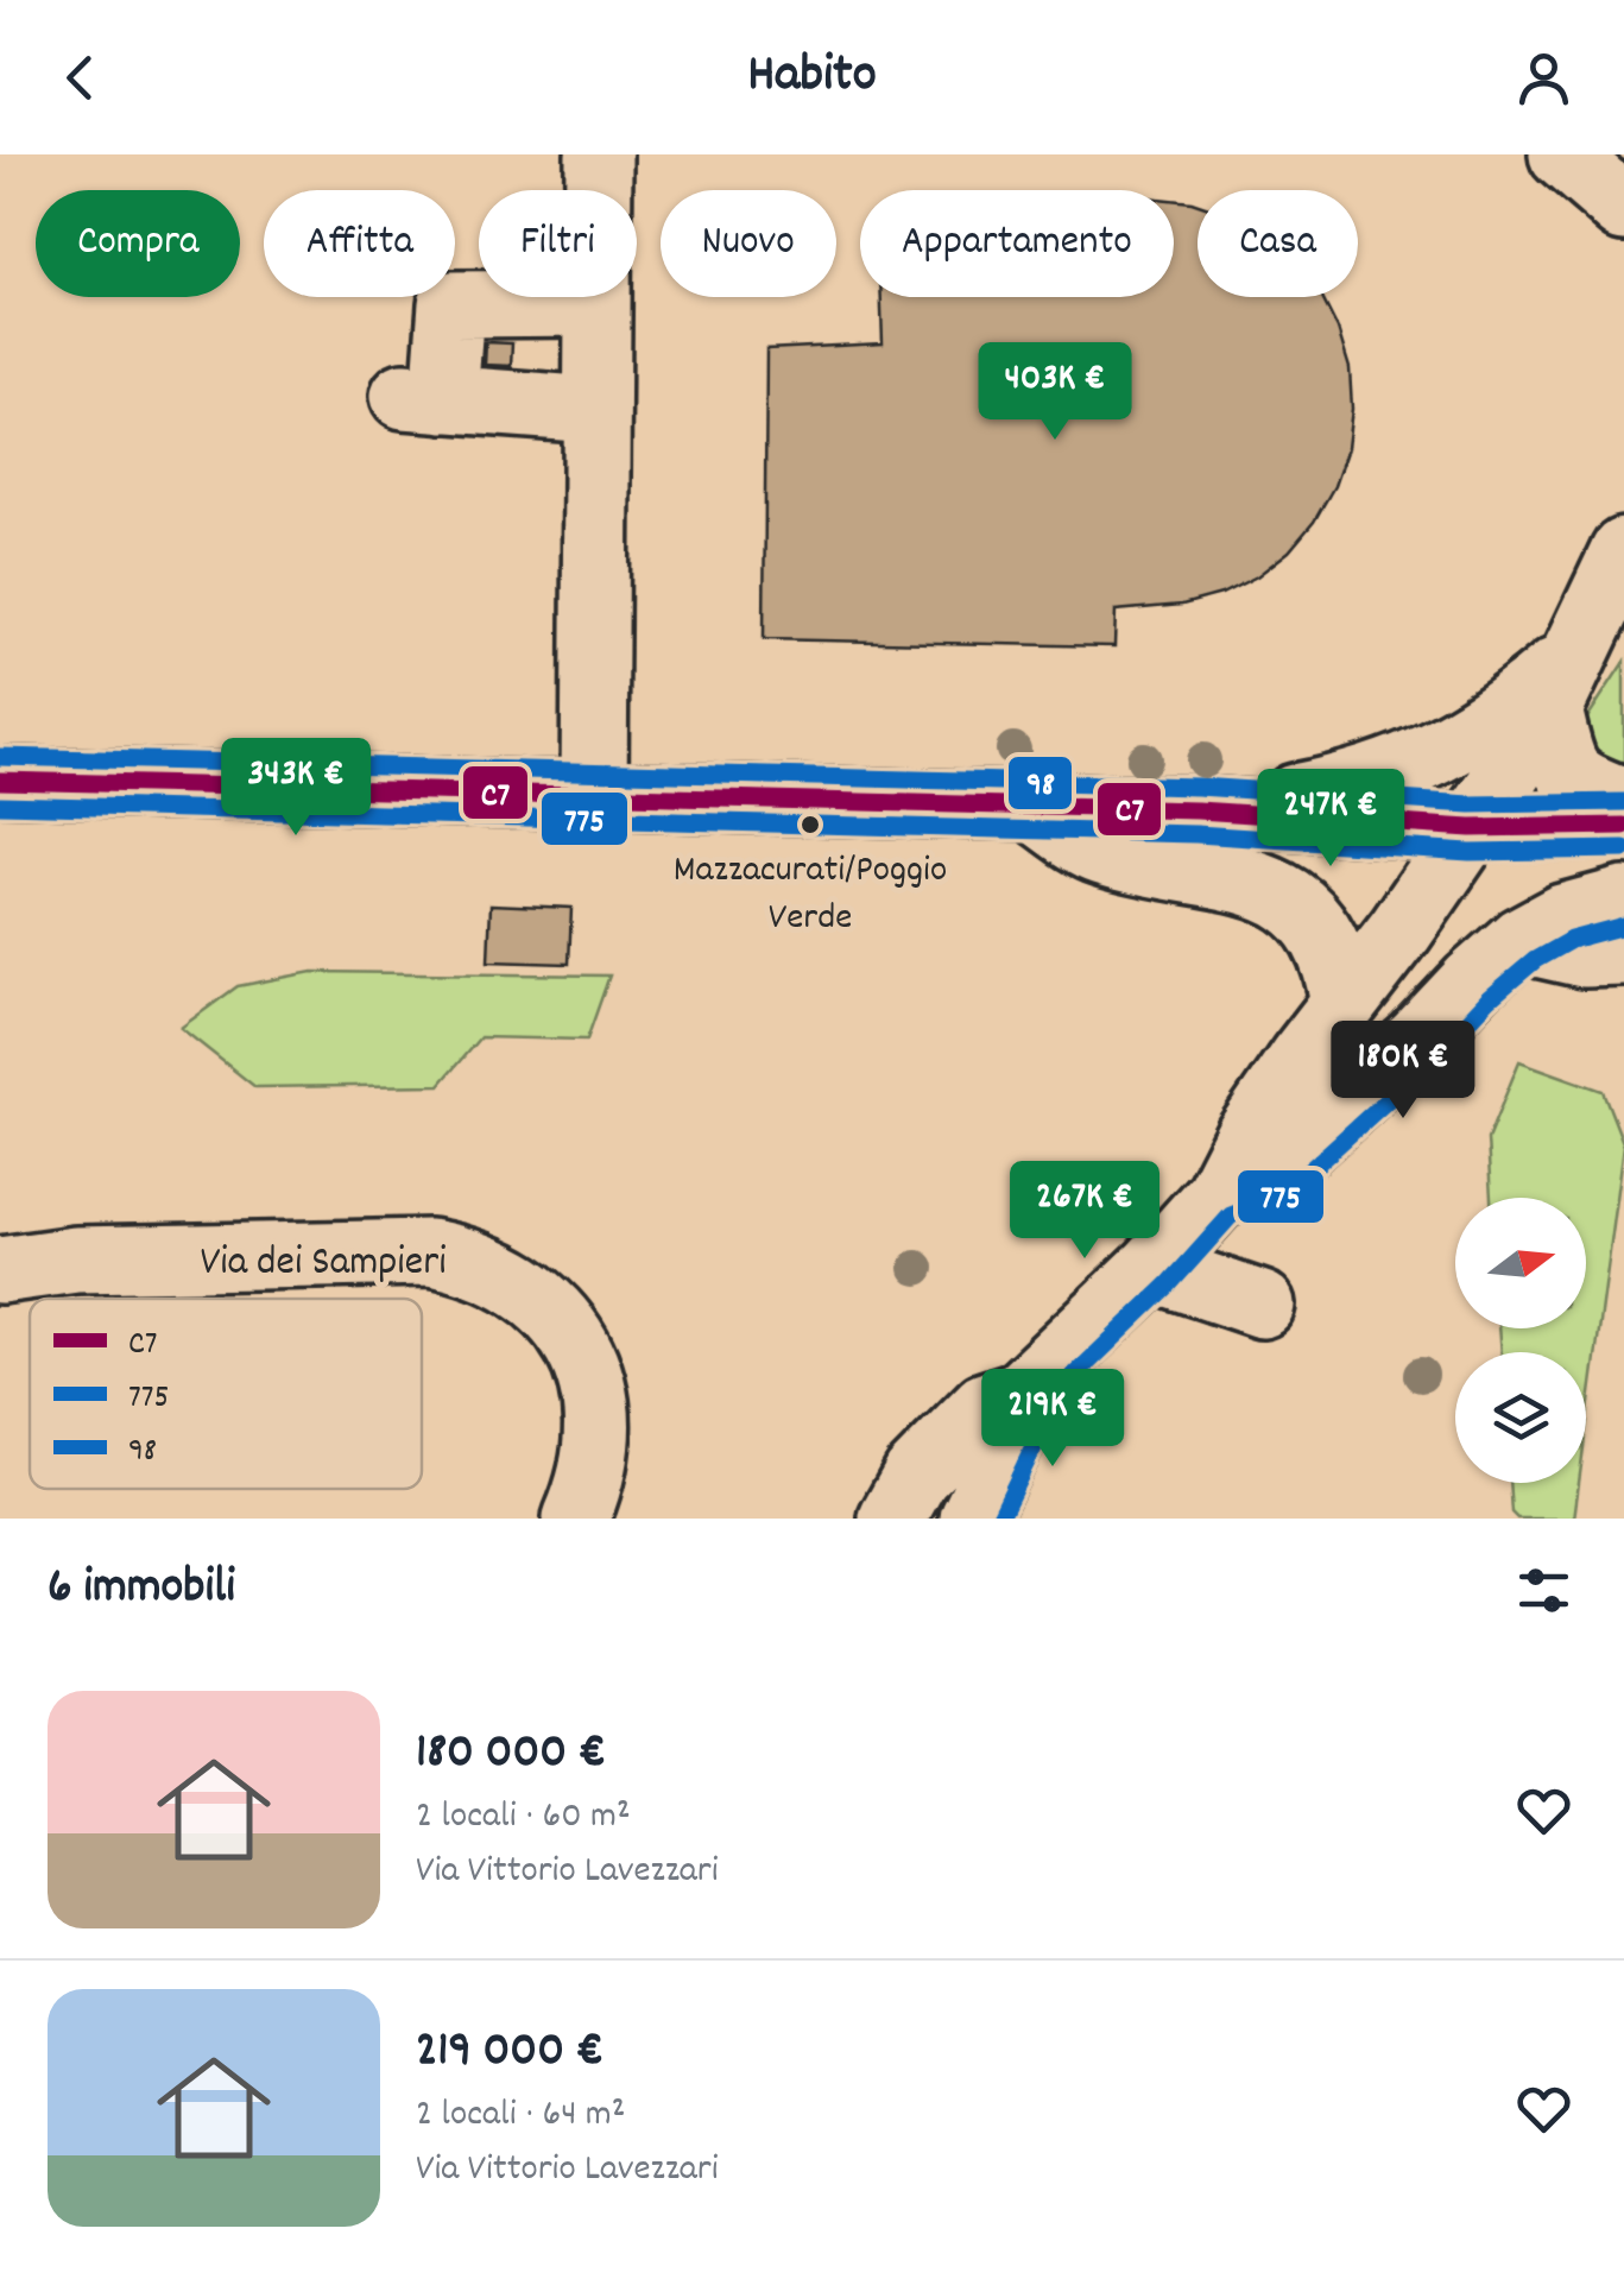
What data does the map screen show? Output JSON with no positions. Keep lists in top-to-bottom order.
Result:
{
  "streets": {
    "street": ["Via dei Sampieri"]
  },
  "places": ["Mazzacurati/Poggio Verde"],
  "lines": ["transit line 98", "transit line C7", "transit line 775"],
  "legend": ["C7", "775", "98"],
  "north": "right",
  "page": {
    "header": "Habito",
    "chip": [
      "Compra",
      "Affitta",
      "Filtri",
      "Nuovo",
      "Appartamento",
      "Casa"
    ],
    "price": [
      "403K €",
      "343K €",
      "247K €",
      "180K €",
      "267K €",
      "219K €"
    ],
    "heading": "6 immobili",
    "list": [
      {
        "name": "180 000 €",
        "note": "2 locali · 60 m² · Via Vittorio Lavezzari"
      },
      {
        "name": "219 000 €",
        "note": "2 locali · 64 m² · Via Vittorio Lavezzari"
      }
    ]
  }
}
